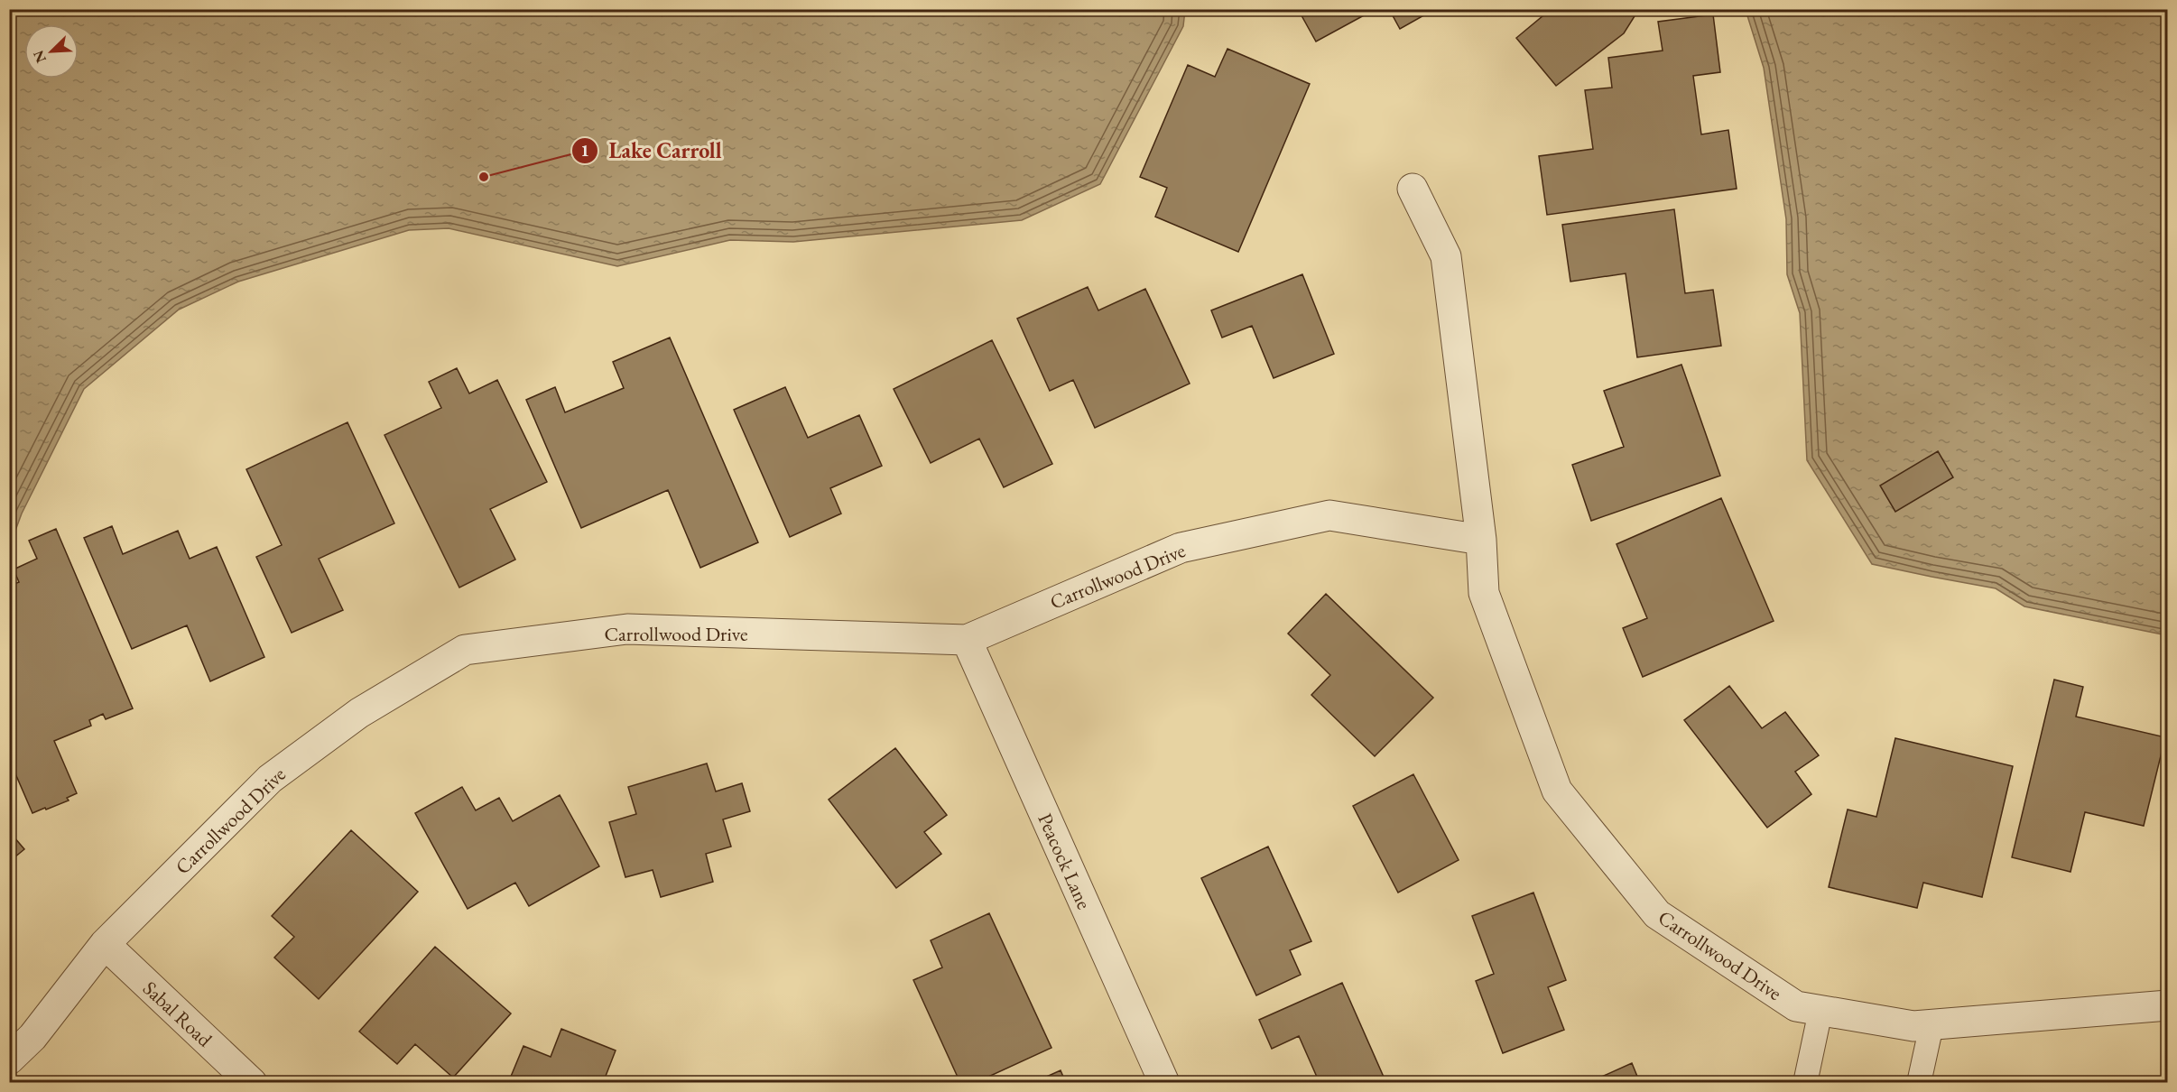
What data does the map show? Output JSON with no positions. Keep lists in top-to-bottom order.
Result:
{
  "streets": {
    "street": ["Carrollwood Drive", "Peacock Lane", "Sabal Road"]
  },
  "crossings": [
    ["Carrollwood Drive", "Peacock Lane"],
    ["Carrollwood Drive", "Sabal Road"]
  ],
  "places": ["Lake Carroll"],
  "north": "bottom left"
}
